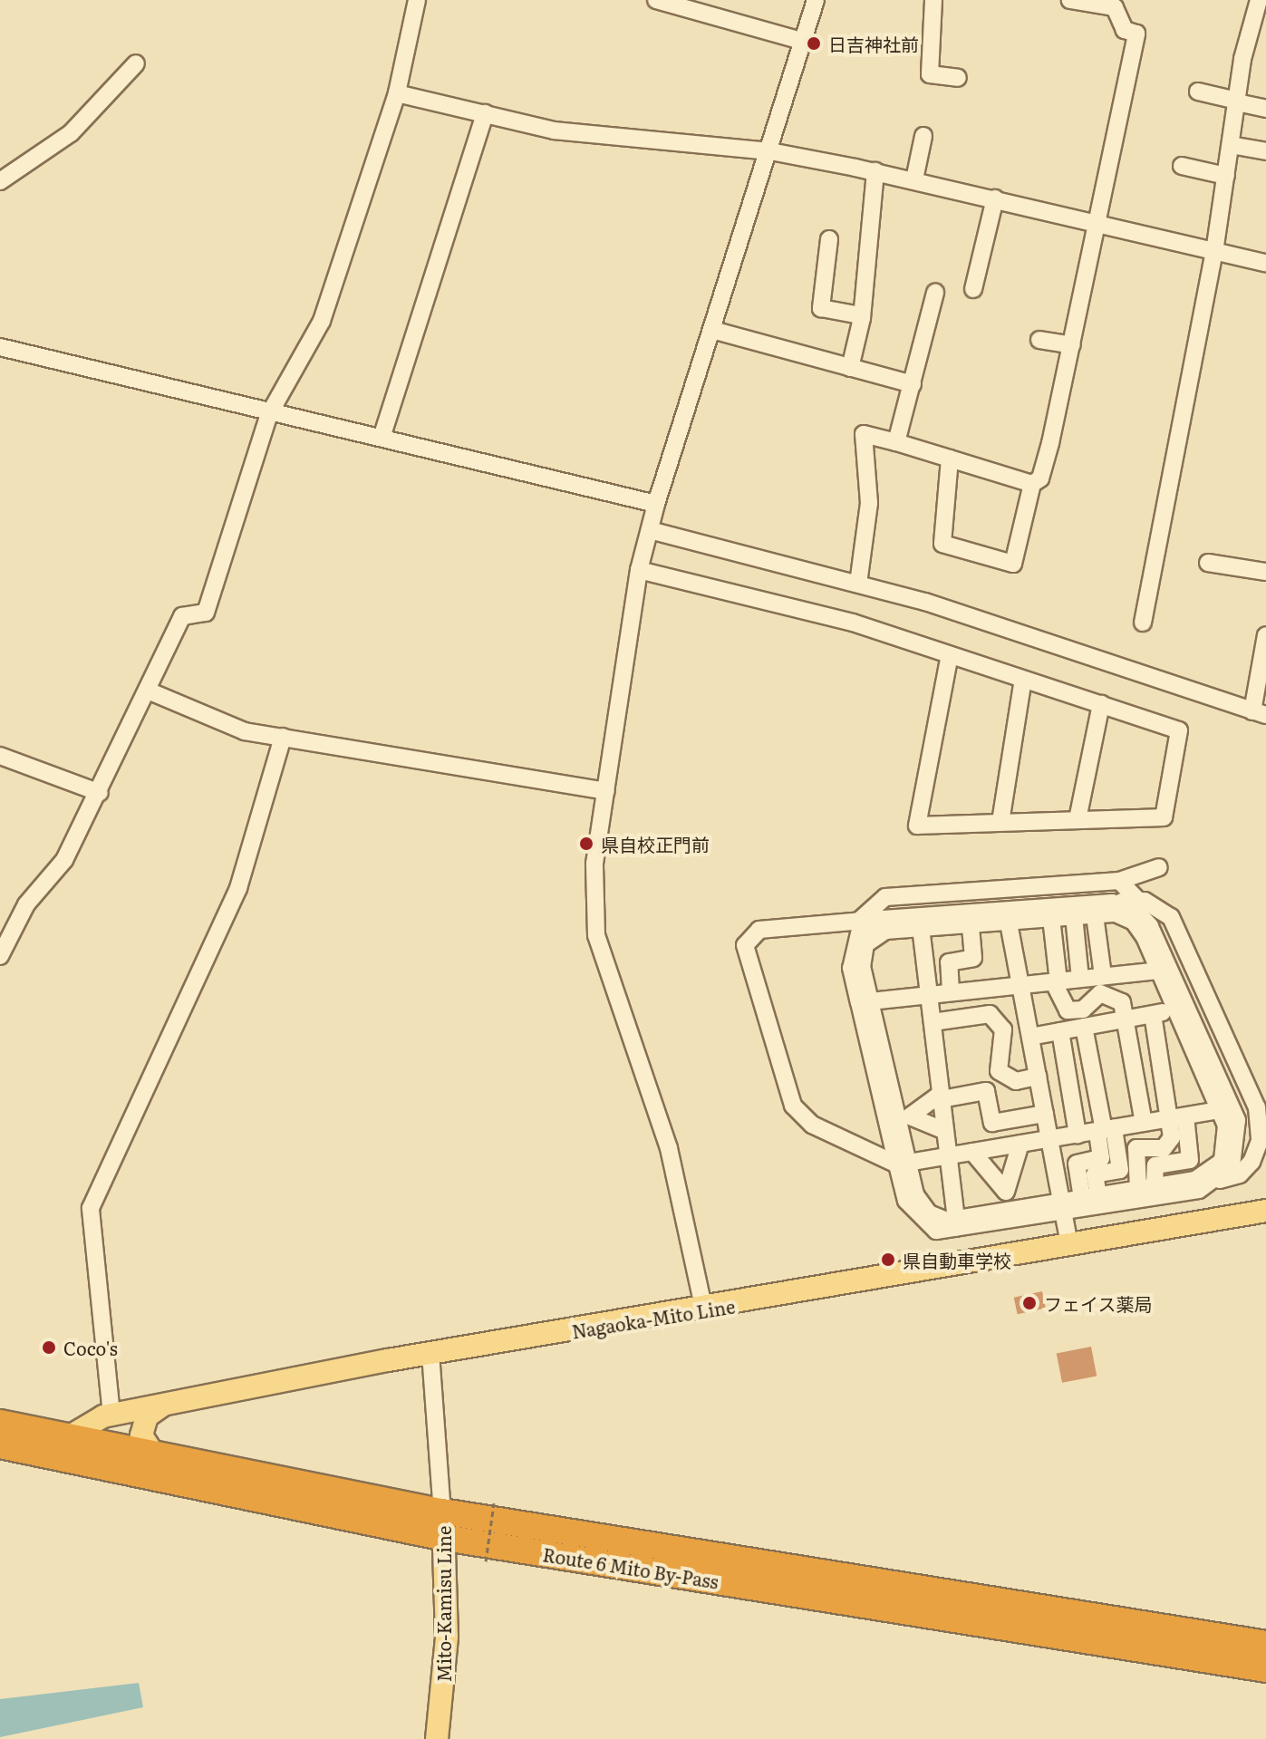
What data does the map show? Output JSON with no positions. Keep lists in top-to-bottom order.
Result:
{
  "streets": {
    "highway": ["Route 6 Mito By-Pass"],
    "main road": ["Nagaoka-Mito Line", "Mito-Kamisu Line"]
  },
  "crossings": [
    ["Nagaoka-Mito Line", "Route 6 Mito By-Pass"],
    ["Route 6 Mito By-Pass", "Mito-Kamisu Line"]
  ],
  "places": [
    "日吉神社前",
    "県自校正門前",
    "県自動車学校",
    "フェイス薬局",
    "Coco's"
  ]
}
